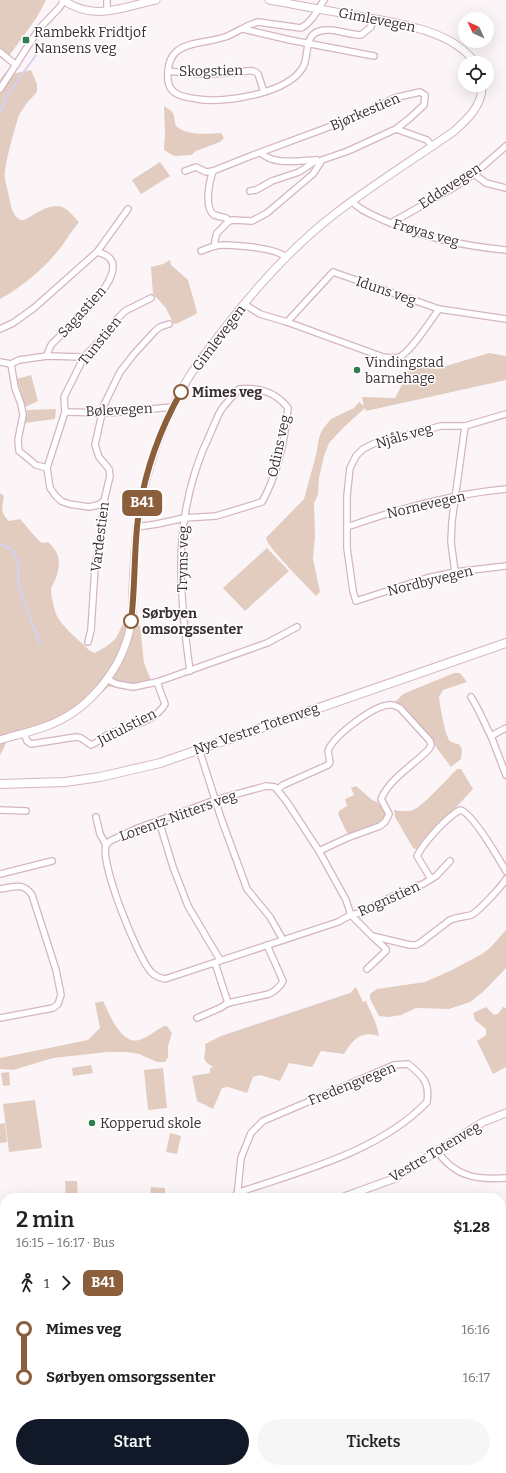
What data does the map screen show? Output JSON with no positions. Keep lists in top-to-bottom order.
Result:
{
  "streets": {
    "main road": ["Nye Vestre Totenveg"],
    "street": [
      "Gimlevegen",
      "Skogstien",
      "Bjørkestien",
      "Eddavegen",
      "Frøyas veg",
      "Iduns veg",
      "Sagastien",
      "Tunstien",
      "Bølevegen",
      "Njåls veg",
      "Odins veg",
      "Nornevegen",
      "Vardestien",
      "Tryms veg",
      "Nordbyvegen",
      "Jutulstien",
      "Lorentz Nitters veg",
      "Rognstien",
      "Fredengvegen",
      "Vestre Totenveg"
    ]
  },
  "crossings": [
    ["Gimlevegen", "Bjørkestien"],
    ["Gimlevegen", "Frøyas veg"],
    ["Gimlevegen", "Bølevegen"],
    ["Gimlevegen", "Odins veg"],
    ["Gimlevegen", "Jutulstien"],
    ["Eddavegen", "Frøyas veg"],
    ["Sagastien", "Tunstien"],
    ["Tunstien", "Bølevegen"],
    ["Tunstien", "Vardestien"],
    ["Bølevegen", "Vardestien"],
    ["Njåls veg", "Nornevegen"],
    ["Njåls veg", "Nordbyvegen"],
    ["Odins veg", "Tryms veg"]
  ],
  "places": {
    "transit": ["Rambekk Fridtjof Nansens veg"],
    "other": [
      "Vindingstad barnehage",
      "Mimes veg",
      "Sørbyen omsorgssenter",
      "Kopperud skole"
    ]
  },
  "lines": ["bus line B41"],
  "north": "top left",
  "page": {
    "on_map": "B41",
    "heading": ["2 min", "16:15 – 16:17 · Bus", "$1.28"],
    "legs": ["1", "B41"],
    "list": [
      {
        "name": "Mimes veg",
        "value": "16:16"
      },
      {
        "name": "Sørbyen omsorgssenter",
        "value": "16:17"
      }
    ],
    "buttons": ["Start", "Tickets"]
  }
}
